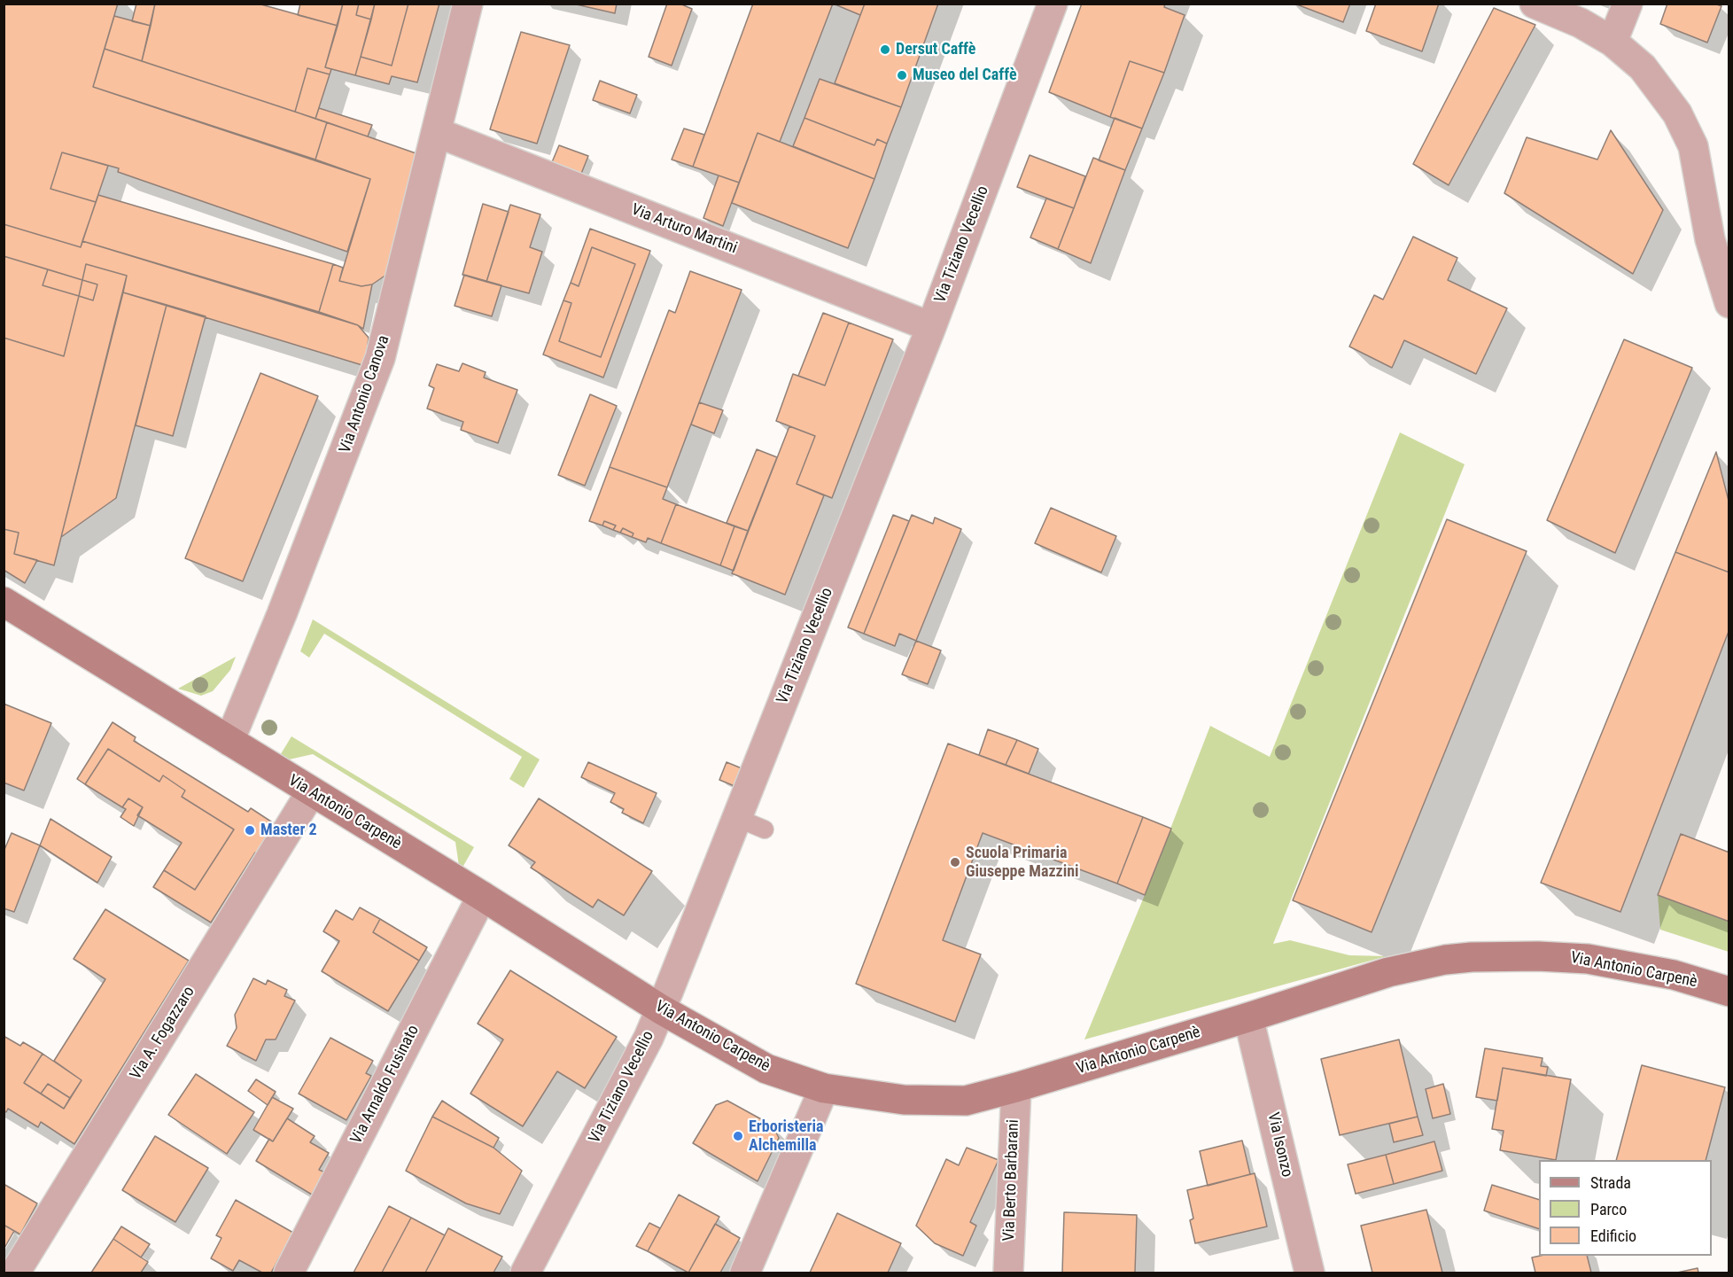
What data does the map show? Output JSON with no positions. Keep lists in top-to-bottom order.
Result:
{
  "streets": {
    "street": [
      "Via Arturo Martini",
      "Via Tiziano Vecellio",
      "Via Antonio Canova",
      "Via Antonio Carpenè",
      "Via A. Fogazzaro",
      "Via Arnaldo Fusinato",
      "Via Isonzo",
      "Via Berto Barbarani"
    ]
  },
  "crossings": [
    ["Via Arturo Martini", "Via Tiziano Vecellio"],
    ["Via Arturo Martini", "Via Antonio Canova"],
    ["Via Tiziano Vecellio", "Via Antonio Carpenè"],
    ["Via Antonio Canova", "Via Antonio Carpenè"],
    ["Via Antonio Carpenè", "Via A. Fogazzaro"],
    ["Via Antonio Carpenè", "Via Arnaldo Fusinato"],
    ["Via Antonio Carpenè", "Via Isonzo"],
    ["Via Antonio Carpenè", "Via Berto Barbarani"]
  ],
  "places": [
    "Dersut Caffè",
    "Museo del Caffè",
    "Master 2",
    "Scuola Primaria Giuseppe Mazzini",
    "Erboristeria Alchemilla"
  ],
  "legend": ["Strada", "Parco", "Edificio"]
}
